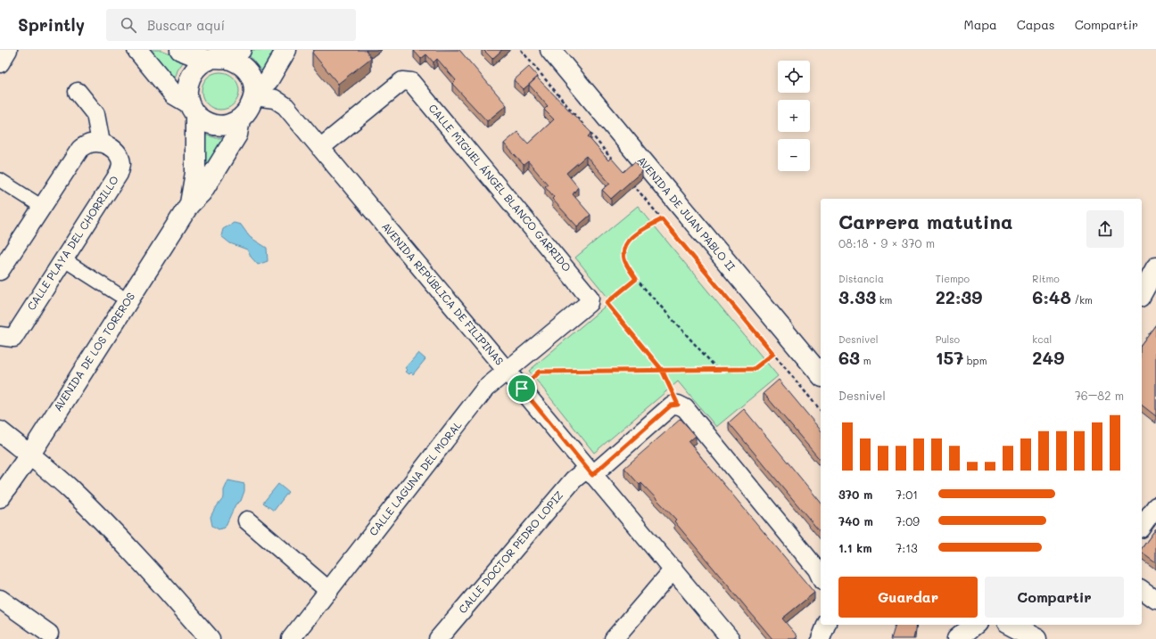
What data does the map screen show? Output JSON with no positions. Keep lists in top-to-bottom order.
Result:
{
  "streets": {
    "street": [
      "CALLE MIGUEL ÁNGEL BLANCO GARRIDO",
      "AVENIDA DE JUAN PABLO II",
      "CALLE PLAYA DEL CHORRILLO",
      "AVENIDA REPÚBLICA DE FILIPINAS",
      "AVENIDA DE LOS TOREROS",
      "CALLE LAGUNA DEL MORAL",
      "CALLE DOCTOR PEDRO LOPIZ"
    ]
  },
  "crossings": [
    ["CALLE MIGUEL ÁNGEL BLANCO GARRIDO", "AVENIDA REPÚBLICA DE FILIPINAS"],
    ["AVENIDA REPÚBLICA DE FILIPINAS", "AVENIDA DE LOS TOREROS"],
    ["AVENIDA REPÚBLICA DE FILIPINAS", "CALLE LAGUNA DEL MORAL"],
    ["AVENIDA REPÚBLICA DE FILIPINAS", "CALLE DOCTOR PEDRO LOPIZ"]
  ],
  "page": {
    "header": "Sprintly",
    "search": "Buscar aquí",
    "nav": ["Mapa", "Capas", "Compartir"],
    "map_buttons": ["+", "−"],
    "heading": ["Carrera matutina", "08:18 · 9 × 370 m"],
    "stats": [
      ["Distancia", "3.33 km"],
      ["Tiempo", "22:39"],
      ["Ritmo", "6:48 /km"],
      ["Desnivel", "63 m"],
      ["Pulso", "157 bpm"],
      ["kcal", "249"]
    ],
    "chart": ["Desnivel", "76–82 m"],
    "list": [
      {
        "name": "370 m",
        "note": "7:01"
      },
      {
        "name": "740 m",
        "note": "7:09"
      },
      {
        "name": "1.1 km",
        "note": "7:13"
      }
    ],
    "buttons": ["Guardar", "Compartir"]
  }
}
